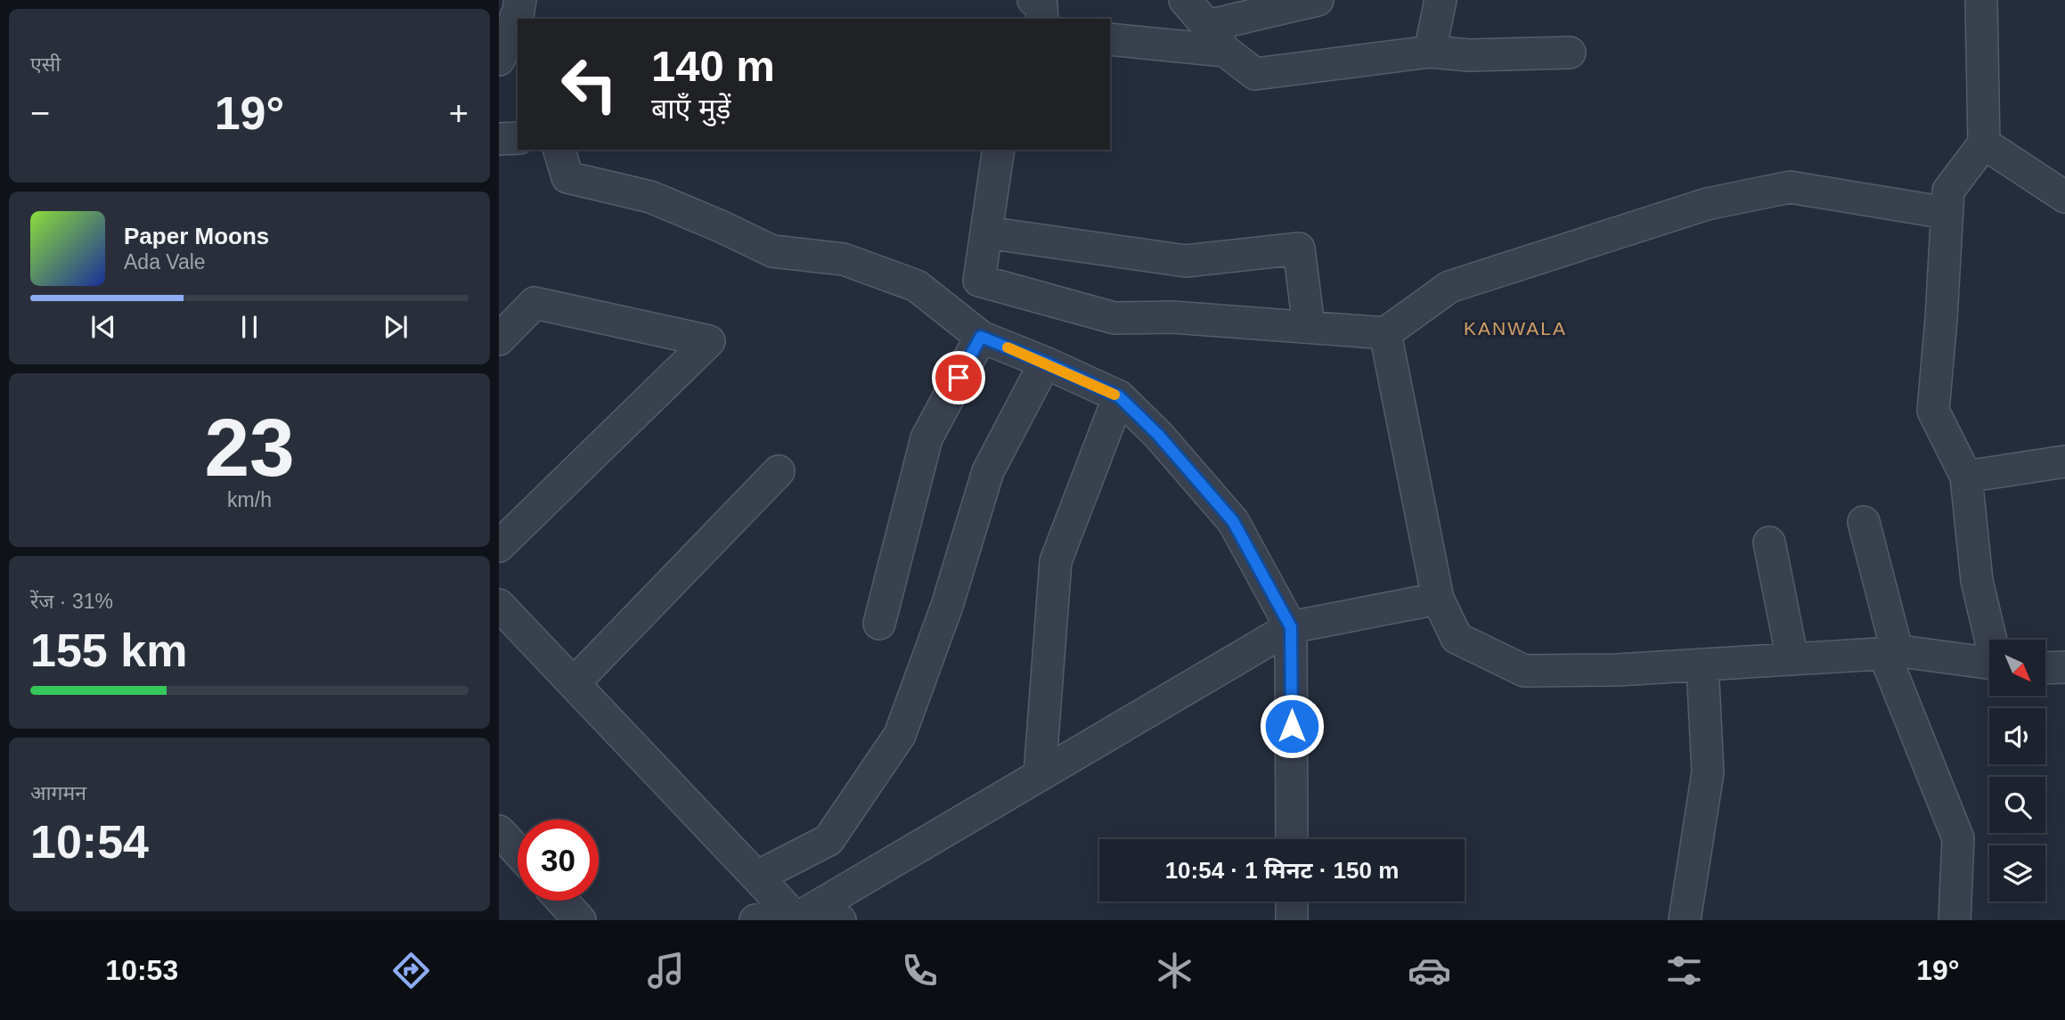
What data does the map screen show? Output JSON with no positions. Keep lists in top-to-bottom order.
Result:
{
  "districts": ["KANWALA"],
  "north": "bottom right",
  "page": {
    "tile": [
      "एसी",
      ["23", "km/h"],
      ["रेंज · 31%", "155 km"],
      ["आगमन", "10:54"]
    ],
    "turn": ["140 m", "बाएँ मुड़ें"],
    "heat": ["−", "19°", "+"],
    "song": ["Paper Moons", "Ada Vale"],
    "limit": "30",
    "trip": "10:54 · 1 मिनट · 150 m",
    "tabs": ["10:53", "19°"]
  }
}
